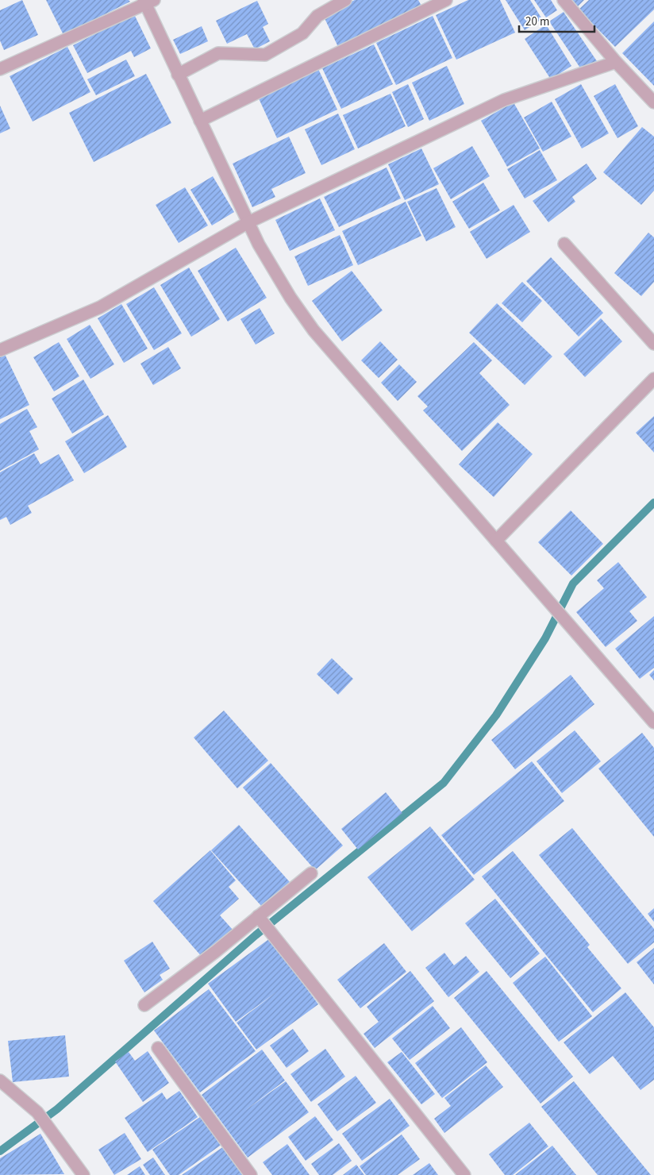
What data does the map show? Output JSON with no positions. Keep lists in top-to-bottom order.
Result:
{
  "scale_bar": "20 m"
}
